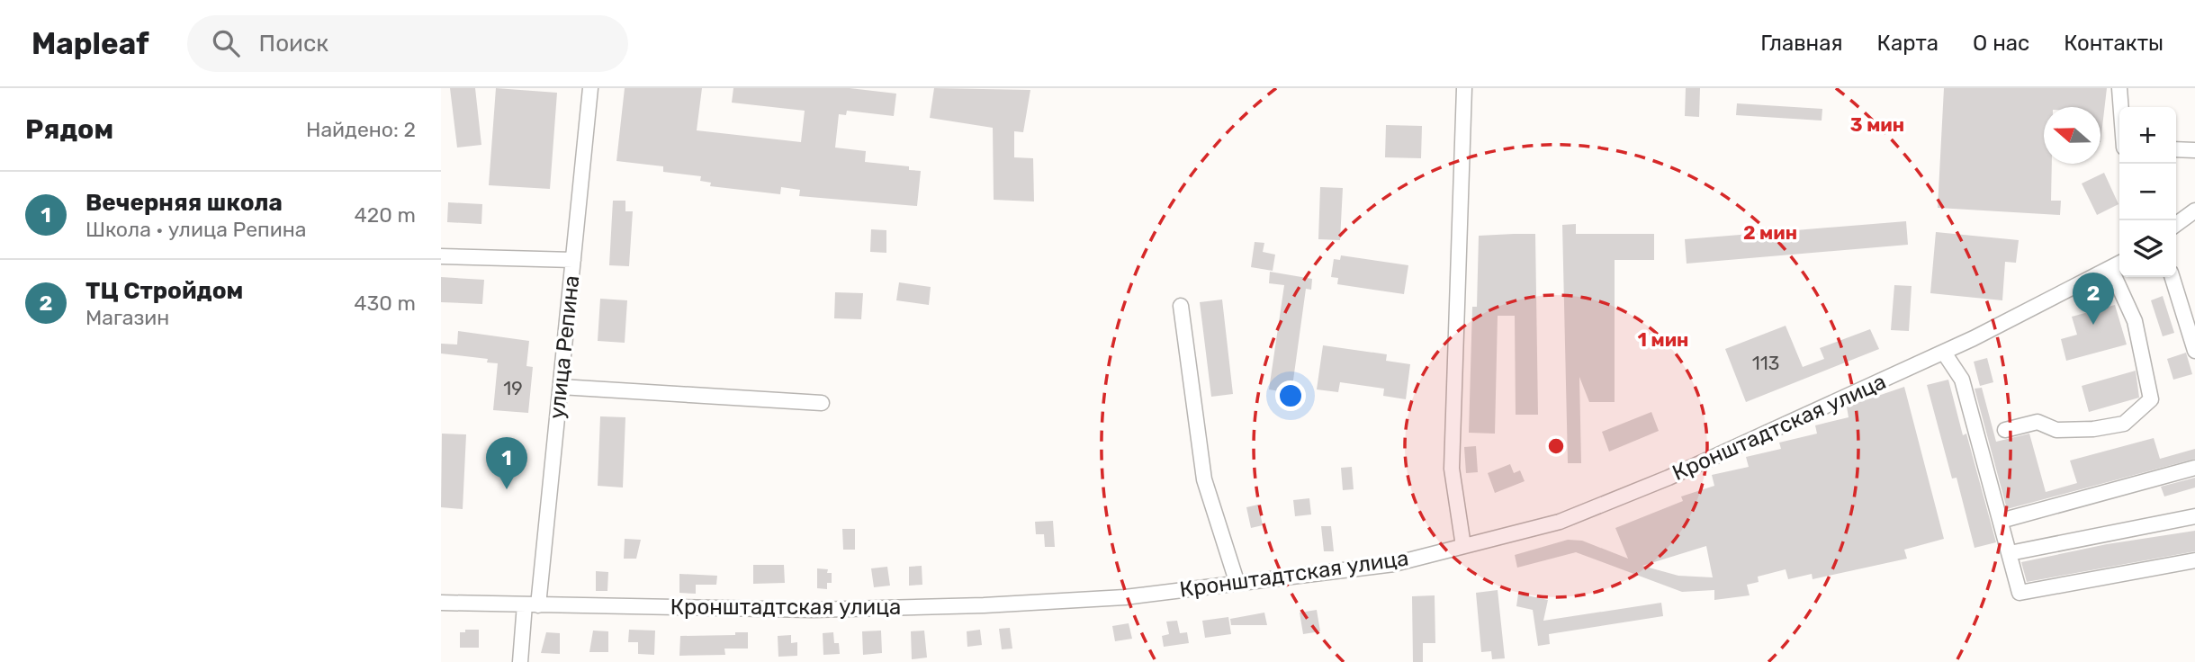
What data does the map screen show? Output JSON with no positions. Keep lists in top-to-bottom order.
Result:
{
  "streets": {
    "street": ["улица Репина", "Кронштадтская улица"]
  },
  "crossings": [
    ["улица Репина", "Кронштадтская улица"]
  ],
  "house_numbers": ["113", "19"],
  "north": "left",
  "page": {
    "header": "Mapleaf",
    "search": "Поиск",
    "nav": [
      "Главная",
      "Карта",
      "О нас",
      "Контакты"
    ],
    "heading": ["Рядом", "Найдено: 2"],
    "map_buttons": ["+", "−"],
    "list": [
      {
        "mark": "1",
        "name": "Вечерняя школа",
        "note": "Школа · улица Репина",
        "value": "420 m"
      },
      {
        "mark": "2",
        "name": "ТЦ Стройдом",
        "note": "Магазин",
        "value": "430 m"
      }
    ],
    "pins": ["2", "1"]
  },
  "rings": ["3 мин", "2 мин", "1 мин"]
}
